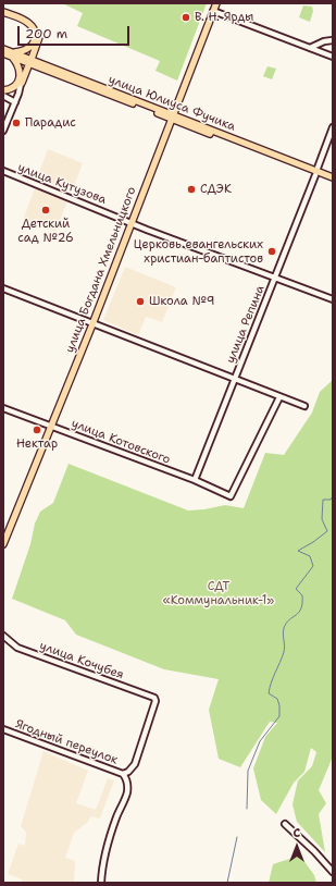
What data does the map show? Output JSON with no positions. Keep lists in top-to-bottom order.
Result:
{
  "streets": {
    "main road": ["улица Юлиуса Фучика", "улица Богдана Хмельницкого"],
    "street": [
      "улица Кутузова",
      "улица Репина",
      "улица Котовского",
      "улица Кочубея",
      "Ягодный переулок"
    ]
  },
  "crossings": [
    ["улица Юлиуса Фучика", "улица Богдана Хмельницкого"],
    ["улица Юлиуса Фучика", "улица Репина"],
    ["улица Кутузова", "улица Богдана Хмельницкого"],
    ["улица Кутузова", "улица Репина"],
    ["улица Богдана Хмельницкого", "улица Котовского"],
    ["улица Репина", "улица Котовского"],
    ["улица Кочубея", "Ягодный переулок"]
  ],
  "parks": ["СДТ «Коммунальник-1»"],
  "places": [
    "В. Н. Ярды",
    "Парадис",
    "СДЭК",
    "Детский сад №26",
    "Церковь евангельских христиан-баптистов",
    "Школа №9",
    "Нектар"
  ],
  "scale_bar": "200 m",
  "north": "top"
}
